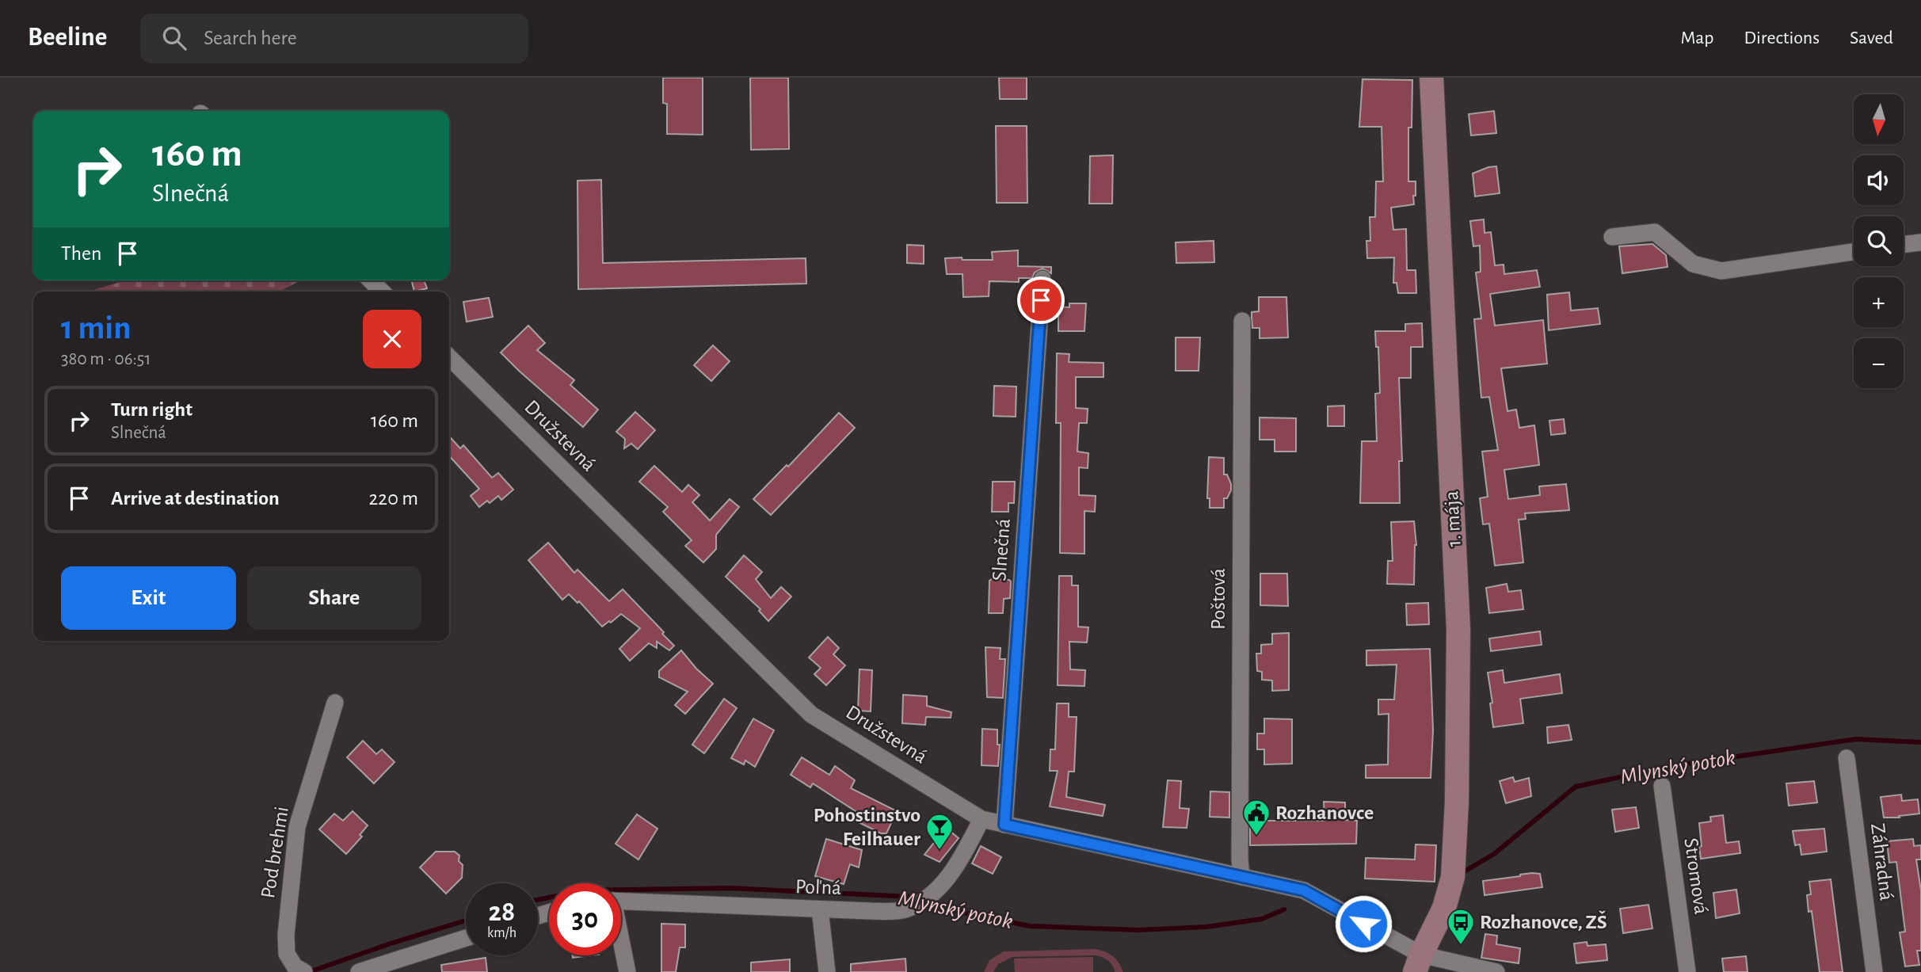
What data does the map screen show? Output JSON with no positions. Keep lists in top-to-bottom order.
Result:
{
  "streets": {
    "street": [
      "Družstevná",
      "1. mája",
      "Slnečná",
      "Poštová",
      "Pod brehmi",
      "Záhradná",
      "Stromová",
      "Poľná"
    ]
  },
  "crossings": [
    ["Družstevná", "1. mája"],
    ["Družstevná", "Slnečná"],
    ["Družstevná", "Poštová"],
    ["Družstevná", "Poľná"]
  ],
  "water": ["Mlynský potok"],
  "places": {
    "public building": ["Rozhanovce"],
    "bar": ["Pohostinstvo Feilhauer"],
    "bus stop": ["Rozhanovce, ZŠ"]
  },
  "north": "bottom",
  "page": {
    "header": "Beeline",
    "search": "Search here",
    "nav": ["Map", "Directions", "Saved"],
    "map_buttons": ["+", "−"],
    "turn": ["160 m", "Slnečná"],
    "then": "Then",
    "heading": ["1 min", "380 m · 06:51"],
    "list": [
      {
        "name": "Turn right",
        "note": "Slnečná",
        "value": "160 m"
      },
      {
        "name": "Arrive at destination",
        "value": "220 m"
      }
    ],
    "buttons": ["Exit", "Share"],
    "speed": "28 km/h",
    "limit": "30"
  }
}
